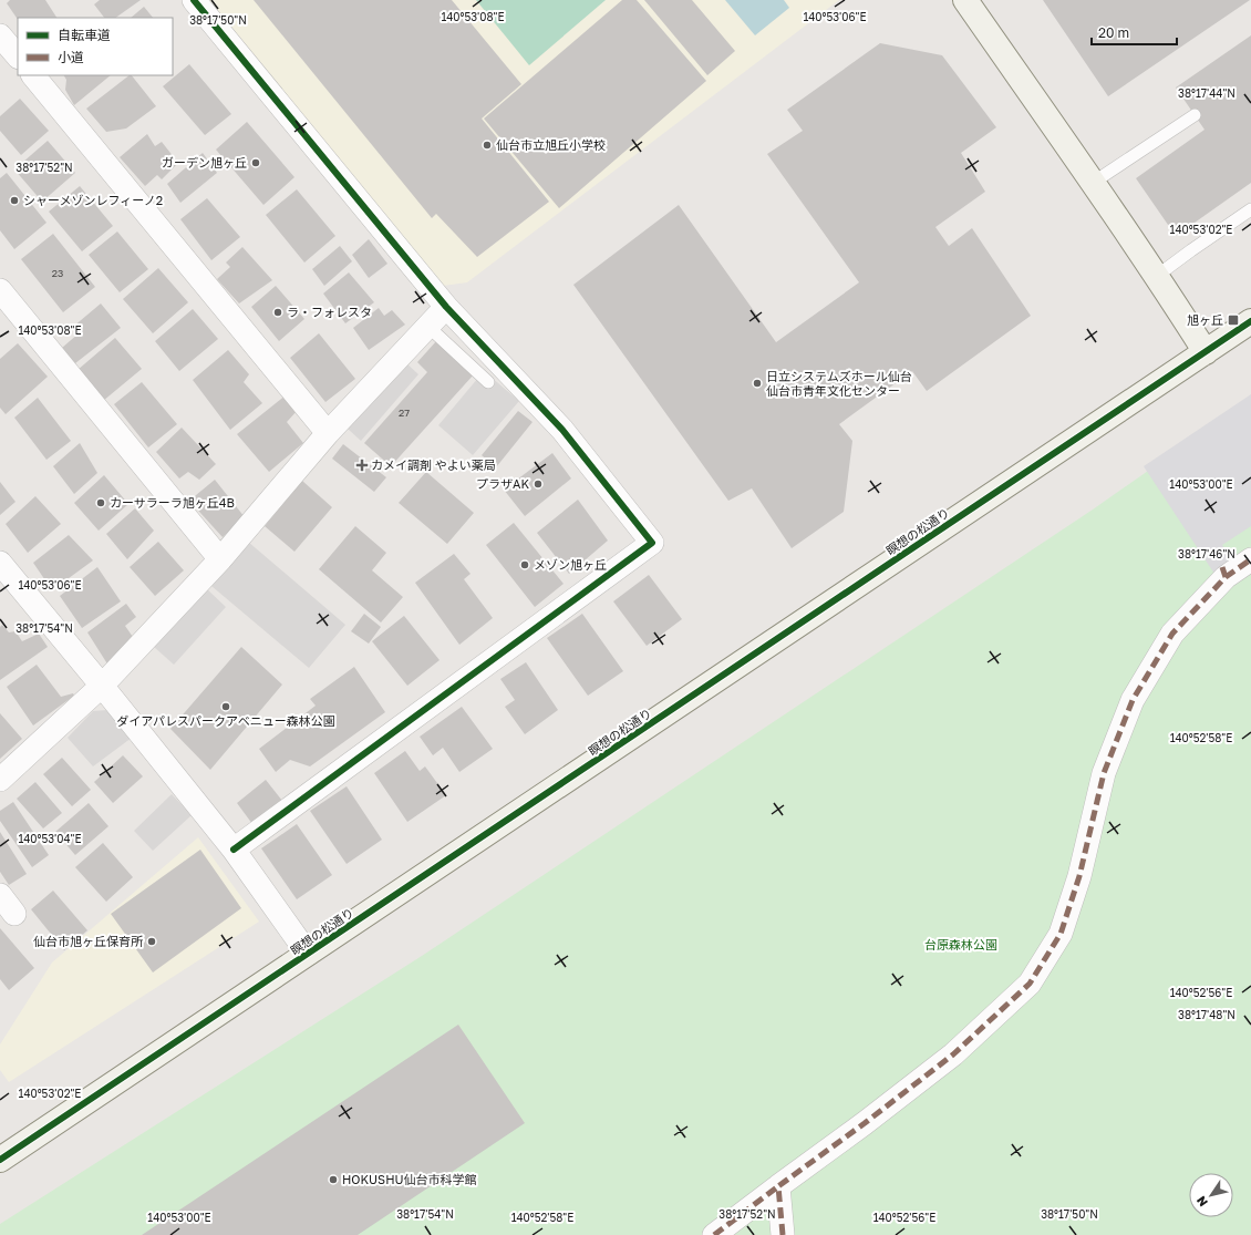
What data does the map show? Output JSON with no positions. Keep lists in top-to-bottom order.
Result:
{
  "streets": {
    "street": ["瞑想の松通り"]
  },
  "parks": ["台原森林公園"],
  "places": {
    "other": [
      "仙台市立旭丘小学校",
      "ガーデン旭ヶ丘",
      "シャーメゾンレフィーノ2",
      "ラ・フォレスタ",
      "日立システムズホール仙台 仙台市青年文化センター",
      "プラザAK",
      "カーサラーラ旭ヶ丘4B",
      "メゾン旭ヶ丘",
      "ダイアパレスパークアベニュー森林公園",
      "仙台市旭ヶ丘保育所",
      "HOKUSHU仙台市科学館"
    ],
    "transit": ["旭ヶ丘"],
    "health": ["カメイ調剤 やよい薬局"]
  },
  "house_numbers": ["23", "27"],
  "legend": ["自転車道", "小道"],
  "scale_bar": "20 m",
  "north": "bottom left",
  "coordinates": [
    "140°53'06\"E",
    "140°53'08\"E",
    "38°17'50\"N",
    "38°17'44\"N",
    "38°17'52\"N",
    "140°53'02\"E",
    "140°53'00\"E",
    "38°17'46\"N",
    "38°17'54\"N",
    "140°52'58\"E",
    "140°53'04\"E",
    "140°52'56\"E",
    "38°17'48\"N"
  ]
}
